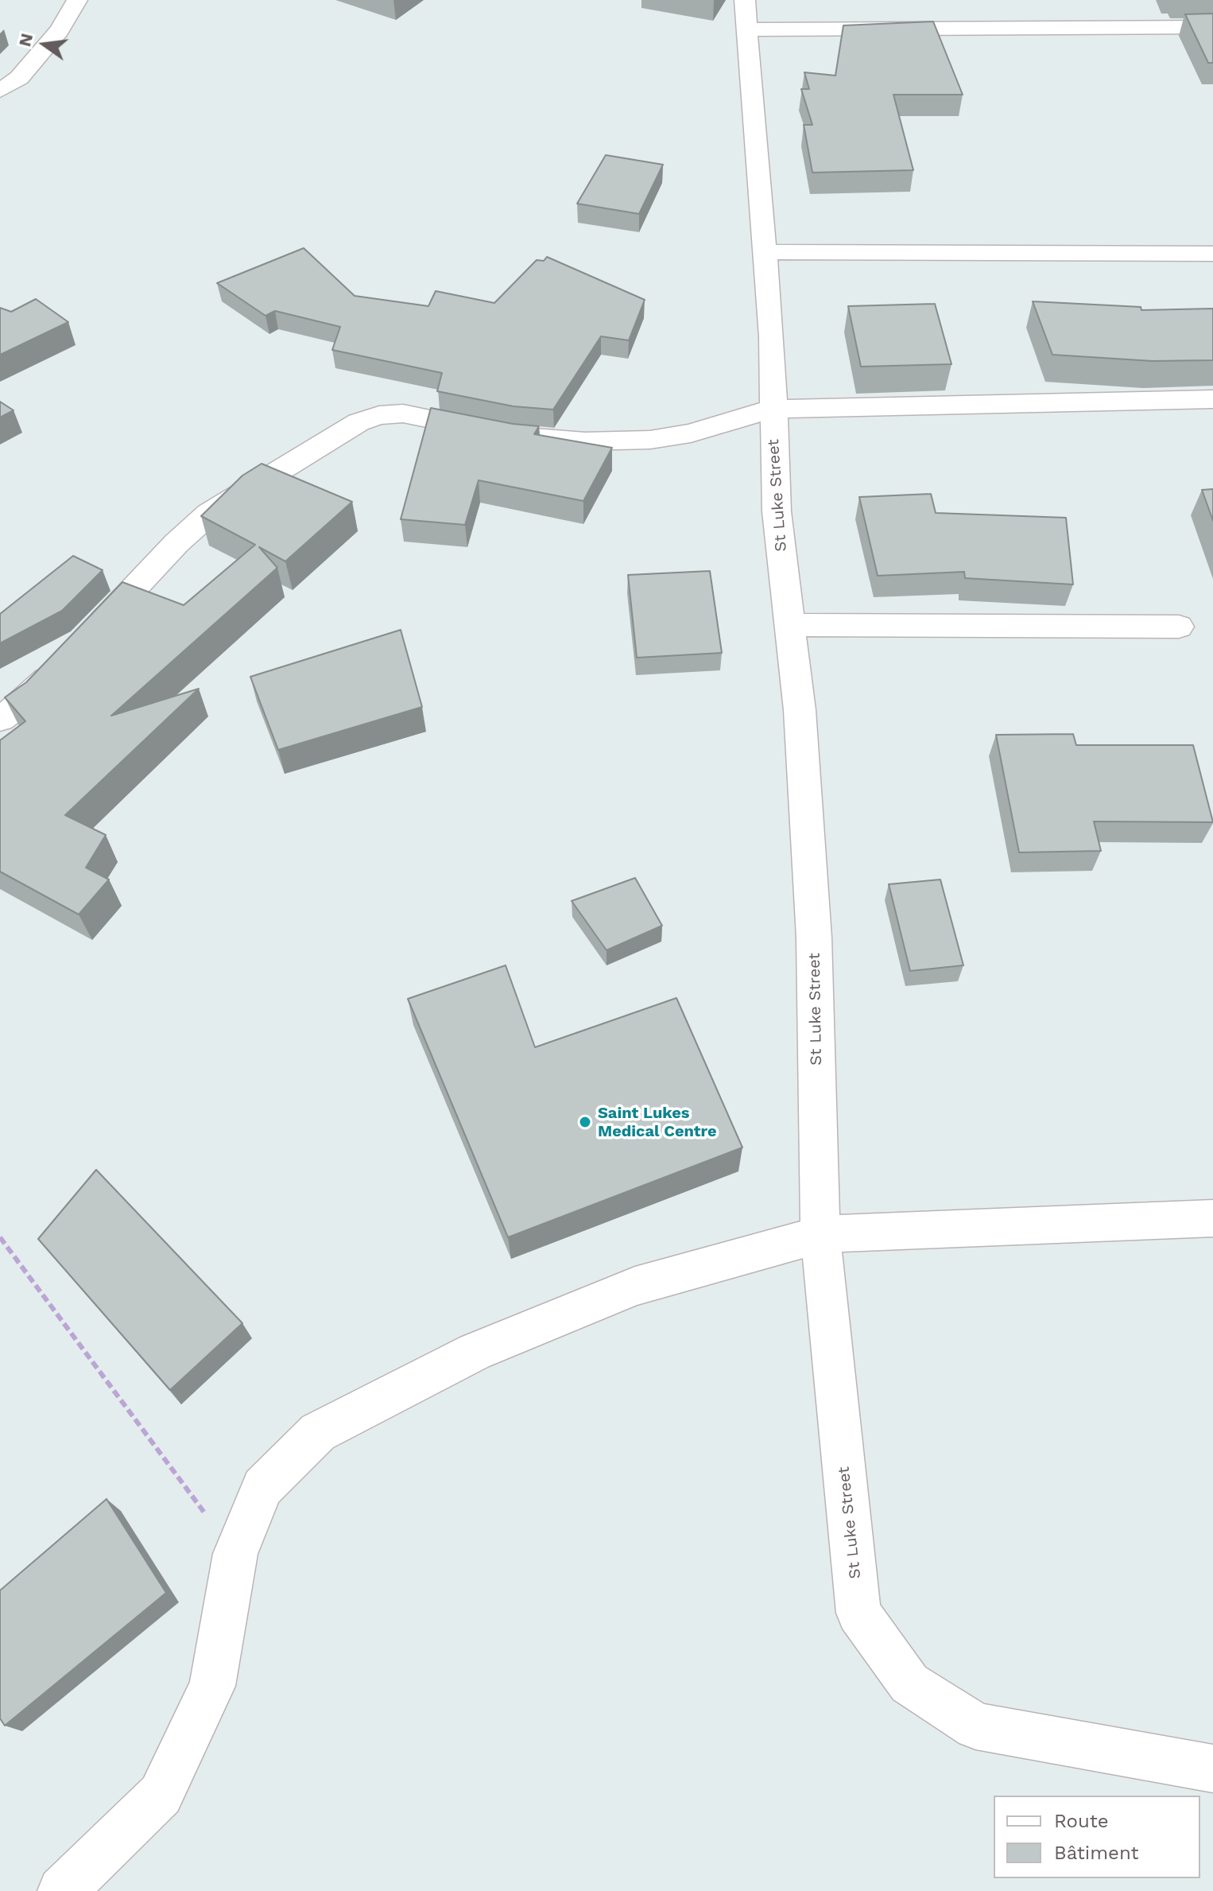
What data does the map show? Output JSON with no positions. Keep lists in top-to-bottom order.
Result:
{
  "streets": {
    "street": ["St Luke Street"]
  },
  "places": ["Saint Lukes Medical Centre"],
  "legend": ["Route", "Bâtiment"],
  "north": "left"
}
